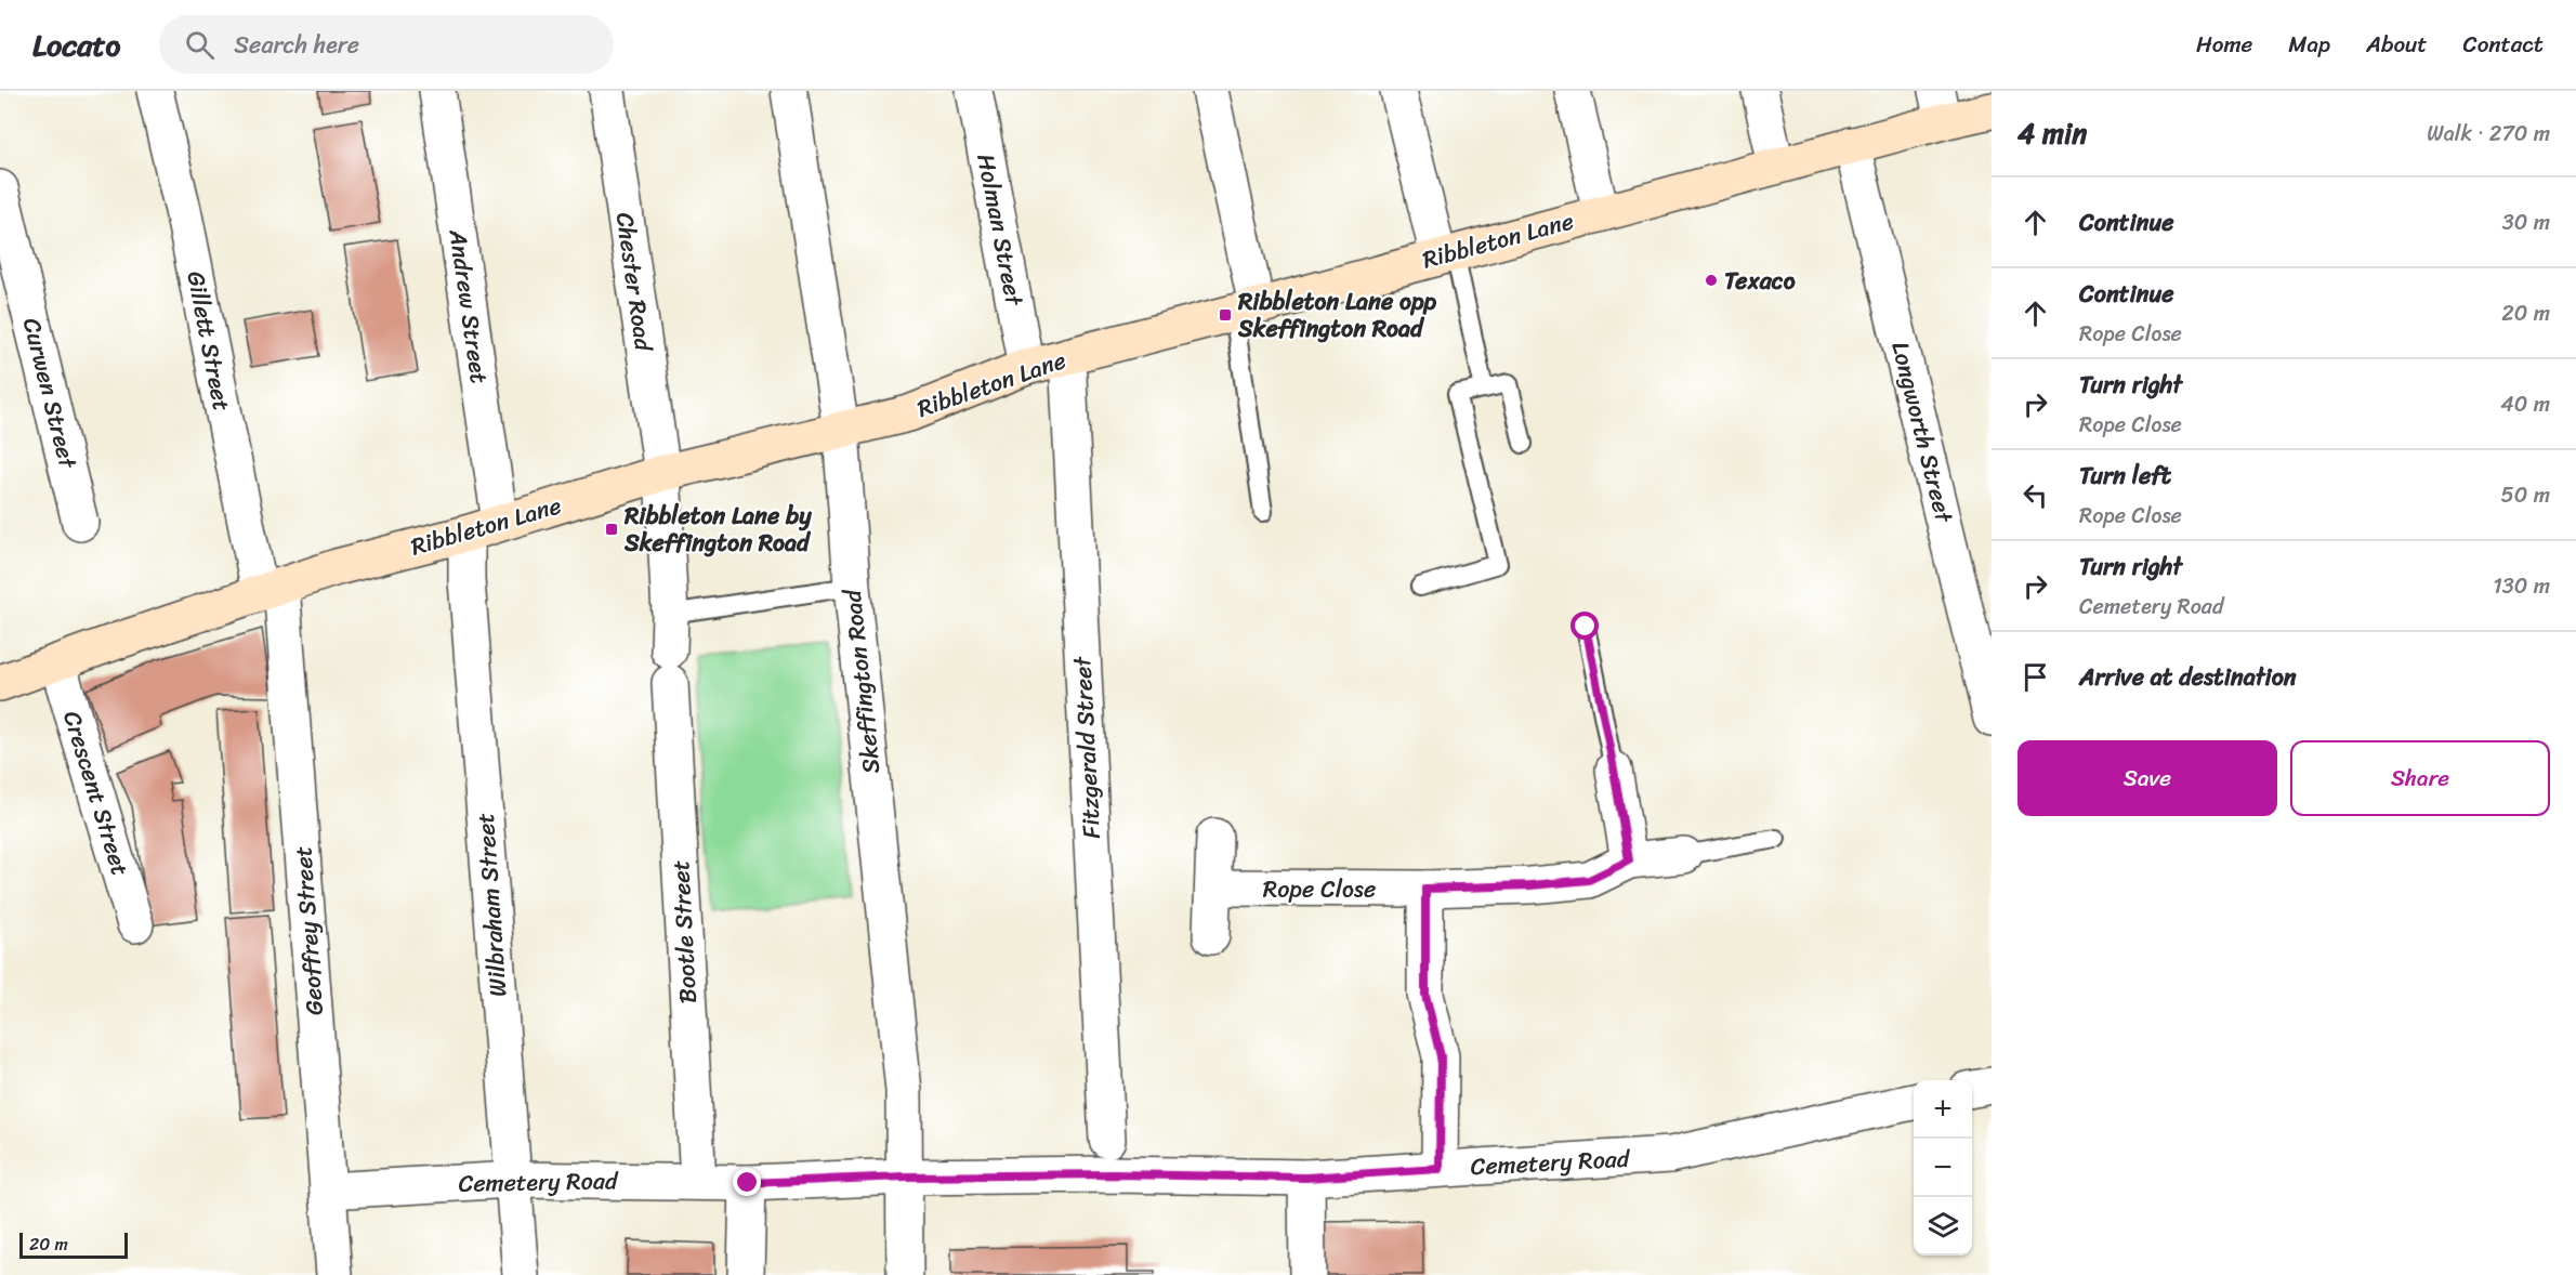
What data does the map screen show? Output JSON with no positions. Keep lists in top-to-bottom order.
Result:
{
  "streets": {
    "main road": ["Ribbleton Lane"],
    "street": [
      "Holman Street",
      "Chester Road",
      "Andrew Street",
      "Gillett Street",
      "Curwen Street",
      "Longworth Street",
      "Skeffington Road",
      "Fitzgerald Street",
      "Crescent Street",
      "Rope Close",
      "Wilbraham Street",
      "Geoffrey Street",
      "Bootle Street",
      "Cemetery Road"
    ]
  },
  "crossings": [
    ["Holman Street", "Ribbleton Lane"],
    ["Ribbleton Lane", "Chester Road"],
    ["Ribbleton Lane", "Andrew Street"],
    ["Ribbleton Lane", "Gillett Street"],
    ["Ribbleton Lane", "Longworth Street"],
    ["Ribbleton Lane", "Skeffington Road"],
    ["Ribbleton Lane", "Fitzgerald Street"],
    ["Ribbleton Lane", "Crescent Street"],
    ["Ribbleton Lane", "Wilbraham Street"],
    ["Ribbleton Lane", "Geoffrey Street"],
    ["Ribbleton Lane", "Bootle Street"],
    ["Chester Road", "Bootle Street"],
    ["Gillett Street", "Geoffrey Street"],
    ["Skeffington Road", "Cemetery Road"],
    ["Wilbraham Street", "Cemetery Road"],
    ["Geoffrey Street", "Cemetery Road"],
    ["Bootle Street", "Cemetery Road"]
  ],
  "places": {
    "other": ["Texaco"],
    "transit": ["Ribbleton Lane opp Skeffington Road", "Ribbleton Lane by Skeffington Road"]
  },
  "scale_bar": "20 m",
  "page": {
    "header": "Locato",
    "search": "Search here",
    "nav": [
      "Home",
      "Map",
      "About",
      "Contact"
    ],
    "heading": ["4 min", "Walk · 270 m"],
    "list": [
      ["Continue", "30 m"],
      ["Continue", "Rope Close", "20 m"],
      ["Turn right", "Rope Close", "40 m"],
      ["Turn left", "Rope Close", "50 m"],
      ["Turn right", "Cemetery Road", "130 m"],
      "Arrive at destination"
    ],
    "buttons": ["Save", "Share"],
    "map_buttons": ["+", "−"],
    "scale": "20 m"
  }
}
